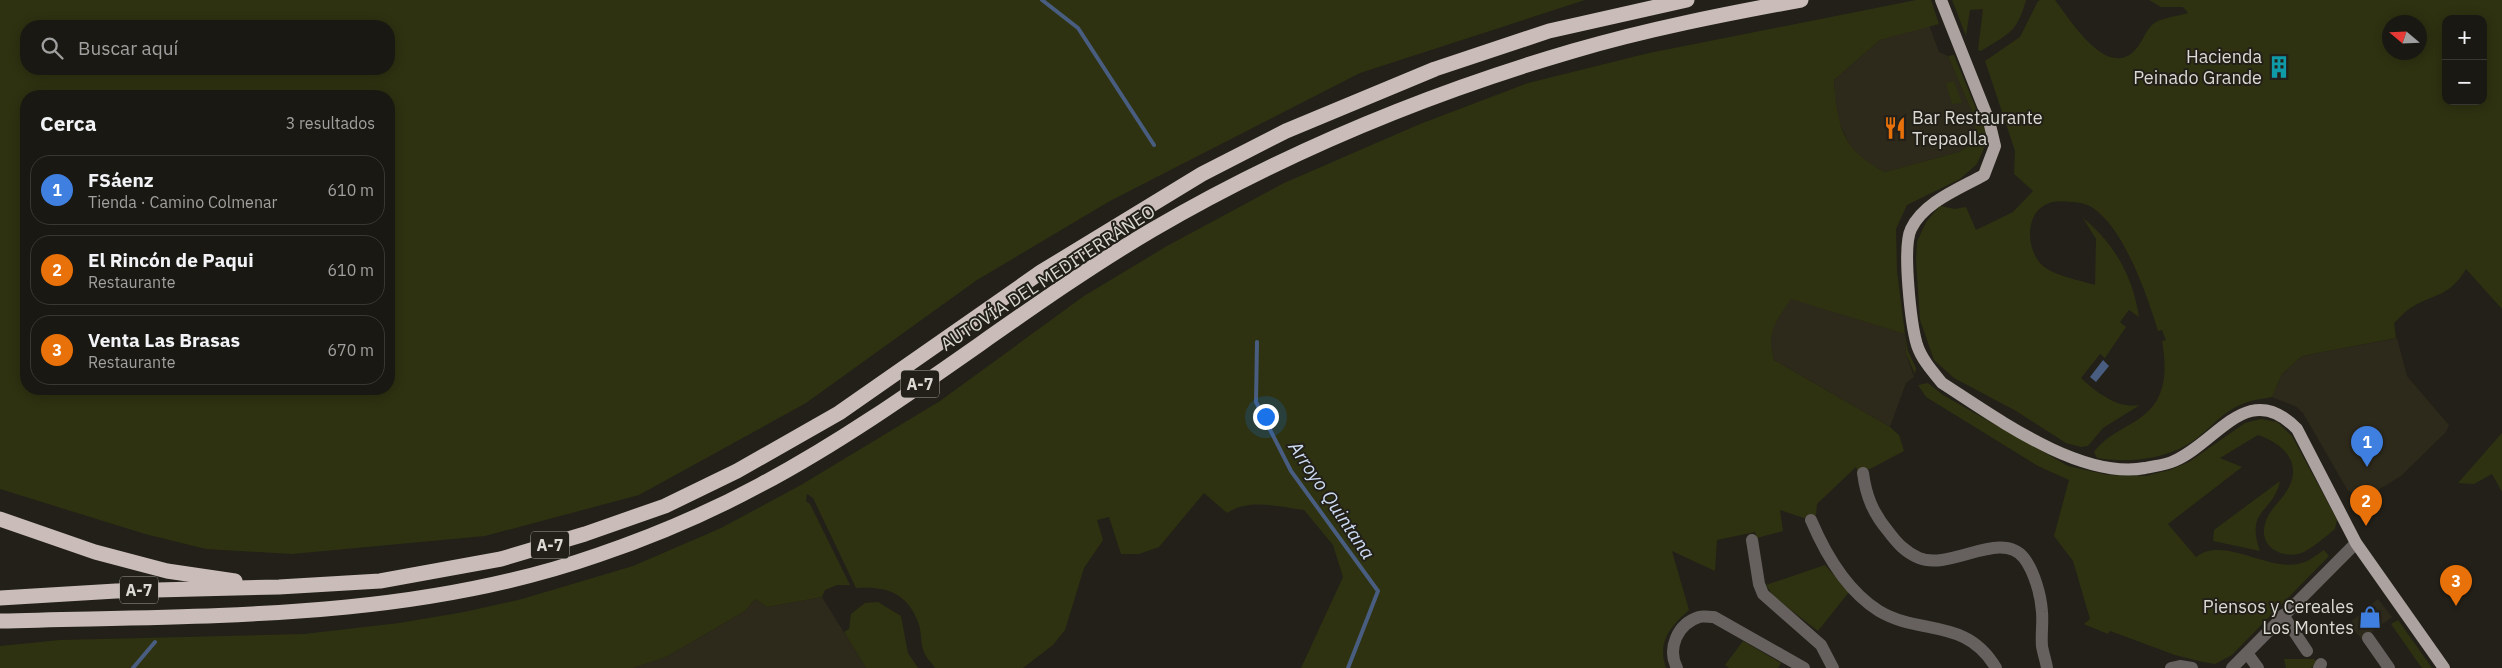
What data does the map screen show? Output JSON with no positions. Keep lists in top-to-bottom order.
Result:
{
  "streets": {
    "highway": ["AUTOVÍA DEL MEDITERRÁNEO", "A-7"]
  },
  "water": ["Arroyo Quintana"],
  "places": {
    "building": ["Hacienda Peinado Grande"],
    "restaurant": ["Bar Restaurante Trepaolla"],
    "shop": ["Piensos y Cereales Los Montes"]
  },
  "north": "left",
  "page": {
    "map_buttons": ["+", "−"],
    "search": "Buscar aquí",
    "heading": ["Cerca", "3 resultados"],
    "list": [
      {
        "mark": "1",
        "name": "FSáenz",
        "note": "Tienda · Camino Colmenar",
        "value": "610 m"
      },
      {
        "mark": "2",
        "name": "El Rincón de Paqui",
        "note": "Restaurante",
        "value": "610 m"
      },
      {
        "mark": "3",
        "name": "Venta Las Brasas",
        "note": "Restaurante",
        "value": "670 m"
      }
    ],
    "pins": ["1", "2", "3"]
  }
}
